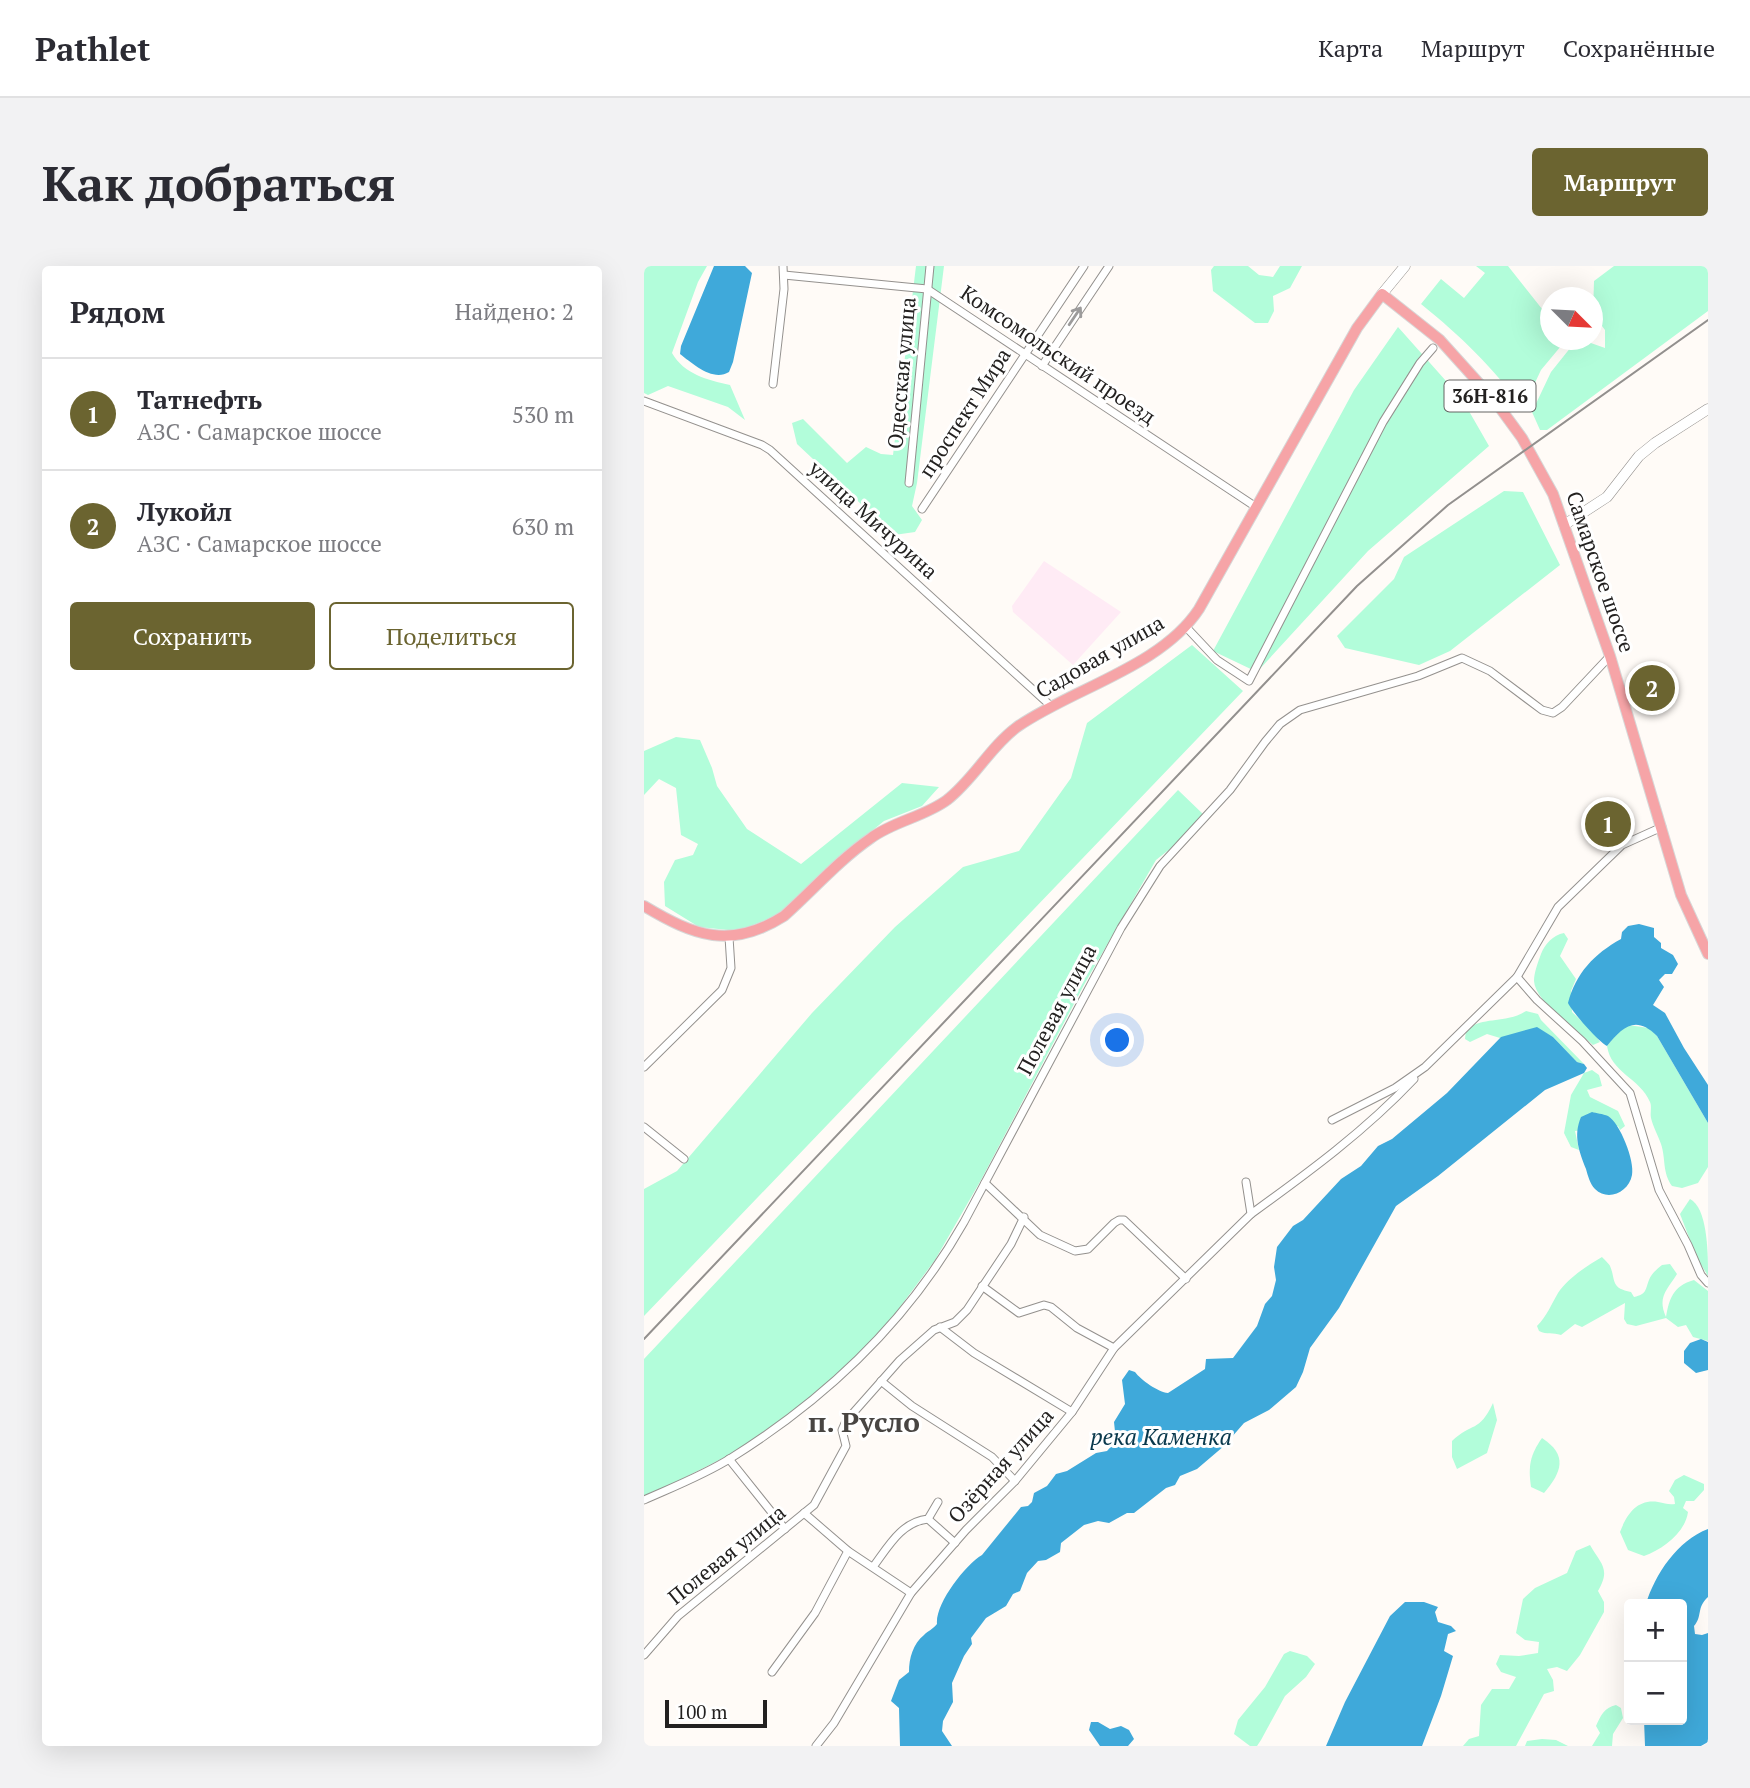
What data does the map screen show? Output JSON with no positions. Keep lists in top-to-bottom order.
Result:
{
  "streets": {
    "main road": ["36Н-816", "Самарское шоссе", "Садовая улица"],
    "street": [
      "Комсомольский проезд",
      "Одесская улица",
      "проспект Мира",
      "улица Мичурина",
      "Полевая улица",
      "Озёрная улица"
    ]
  },
  "crossings": [
    ["Комсомольский проезд", "Одесская улица"],
    ["Комсомольский проезд", "проспект Мира"],
    ["Комсомольский проезд", "Садовая улица"],
    ["улица Мичурина", "Садовая улица"],
    ["Самарское шоссе", "Садовая улица"],
    ["Самарское шоссе", "Полевая улица"],
    ["Полевая улица", "Озёрная улица"]
  ],
  "districts": ["п. Русло"],
  "water": ["река Каменка"],
  "scale_bar": "100 m",
  "north": "bottom right",
  "page": {
    "header": "Pathlet",
    "nav": ["Карта", "Маршрут", "Сохранённые"],
    "buttons": [
      "Маршрут",
      ["Сохранить", "Поделиться"]
    ],
    "title": "Как добраться",
    "heading": ["Рядом", "Найдено: 2"],
    "list": [
      {
        "mark": "1",
        "name": "Татнефть",
        "note": "АЗС · Самарское шоссе",
        "value": "530 m"
      },
      {
        "mark": "2",
        "name": "Лукойл",
        "note": "АЗС · Самарское шоссе",
        "value": "630 m"
      }
    ],
    "pins": ["2", "1"],
    "map_buttons": ["+", "−"],
    "scale": "100 m"
  }
}
